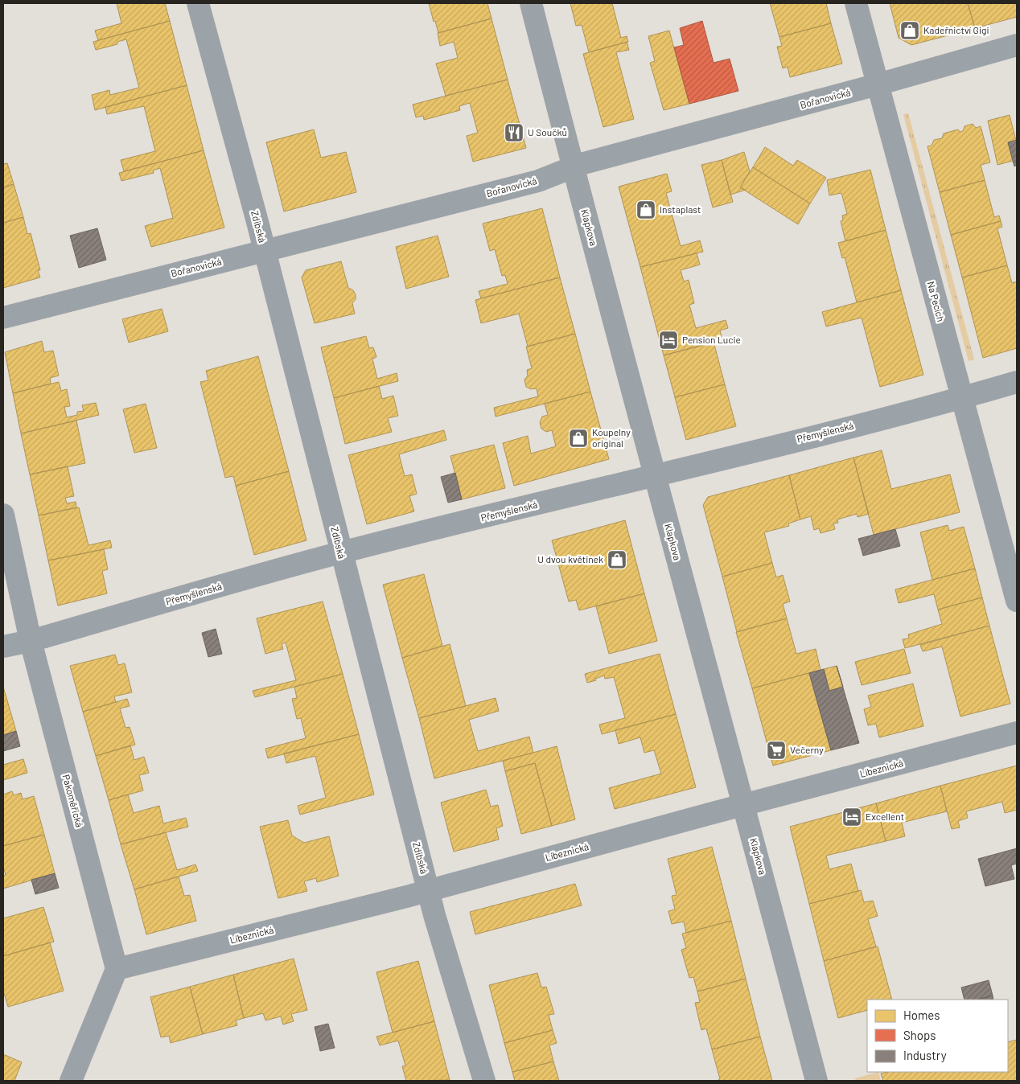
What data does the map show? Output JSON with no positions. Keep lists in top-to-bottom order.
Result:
{
  "streets": {
    "street": [
      "Bořanovická",
      "Zdibská",
      "Klapkova",
      "Na Pecích",
      "Přemyšlenská",
      "Líbeznická",
      "Pakoměřická"
    ]
  },
  "crossings": [
    ["Bořanovická", "Zdibská"],
    ["Bořanovická", "Klapkova"],
    ["Bořanovická", "Na Pecích"],
    ["Zdibská", "Přemyšlenská"],
    ["Zdibská", "Líbeznická"],
    ["Klapkova", "Přemyšlenská"],
    ["Klapkova", "Líbeznická"],
    ["Na Pecích", "Přemyšlenská"],
    ["Přemyšlenská", "Pakoměřická"],
    ["Líbeznická", "Pakoměřická"]
  ],
  "places": {
    "shop": [
      "Kadeřnictví Gigi",
      "Instaplast",
      "Koupelny original",
      "U dvou květinek"
    ],
    "restaurant": ["U Součků"],
    "hotel": ["Pension Lucie", "Excellent"],
    "supermarket": ["Večerny"]
  },
  "legend": ["Homes", "Shops", "Industry"]
}
